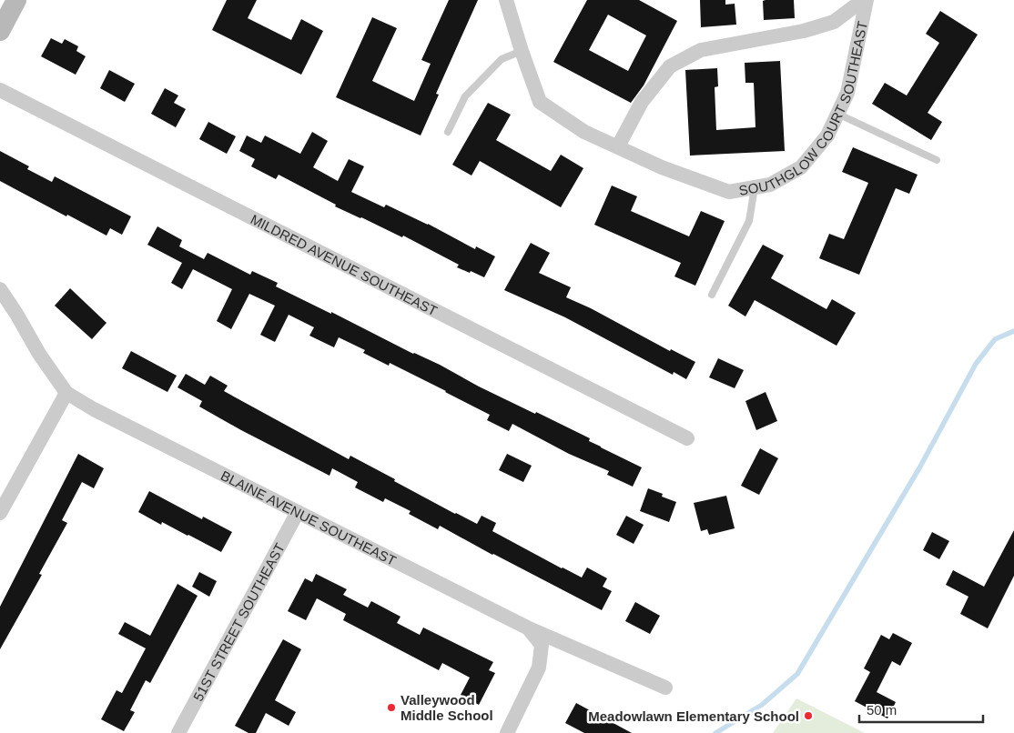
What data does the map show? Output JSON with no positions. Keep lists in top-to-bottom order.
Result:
{
  "streets": {
    "street": [
      "SOUTHGLOW COURT SOUTHEAST",
      "MILDRED AVENUE SOUTHEAST",
      "BLAINE AVENUE SOUTHEAST",
      "51ST STREET SOUTHEAST"
    ]
  },
  "crossings": [
    ["BLAINE AVENUE SOUTHEAST", "51ST STREET SOUTHEAST"]
  ],
  "places": ["Valleywood Middle School", "Meadowlawn Elementary School"],
  "scale_bar": "50 m"
}
